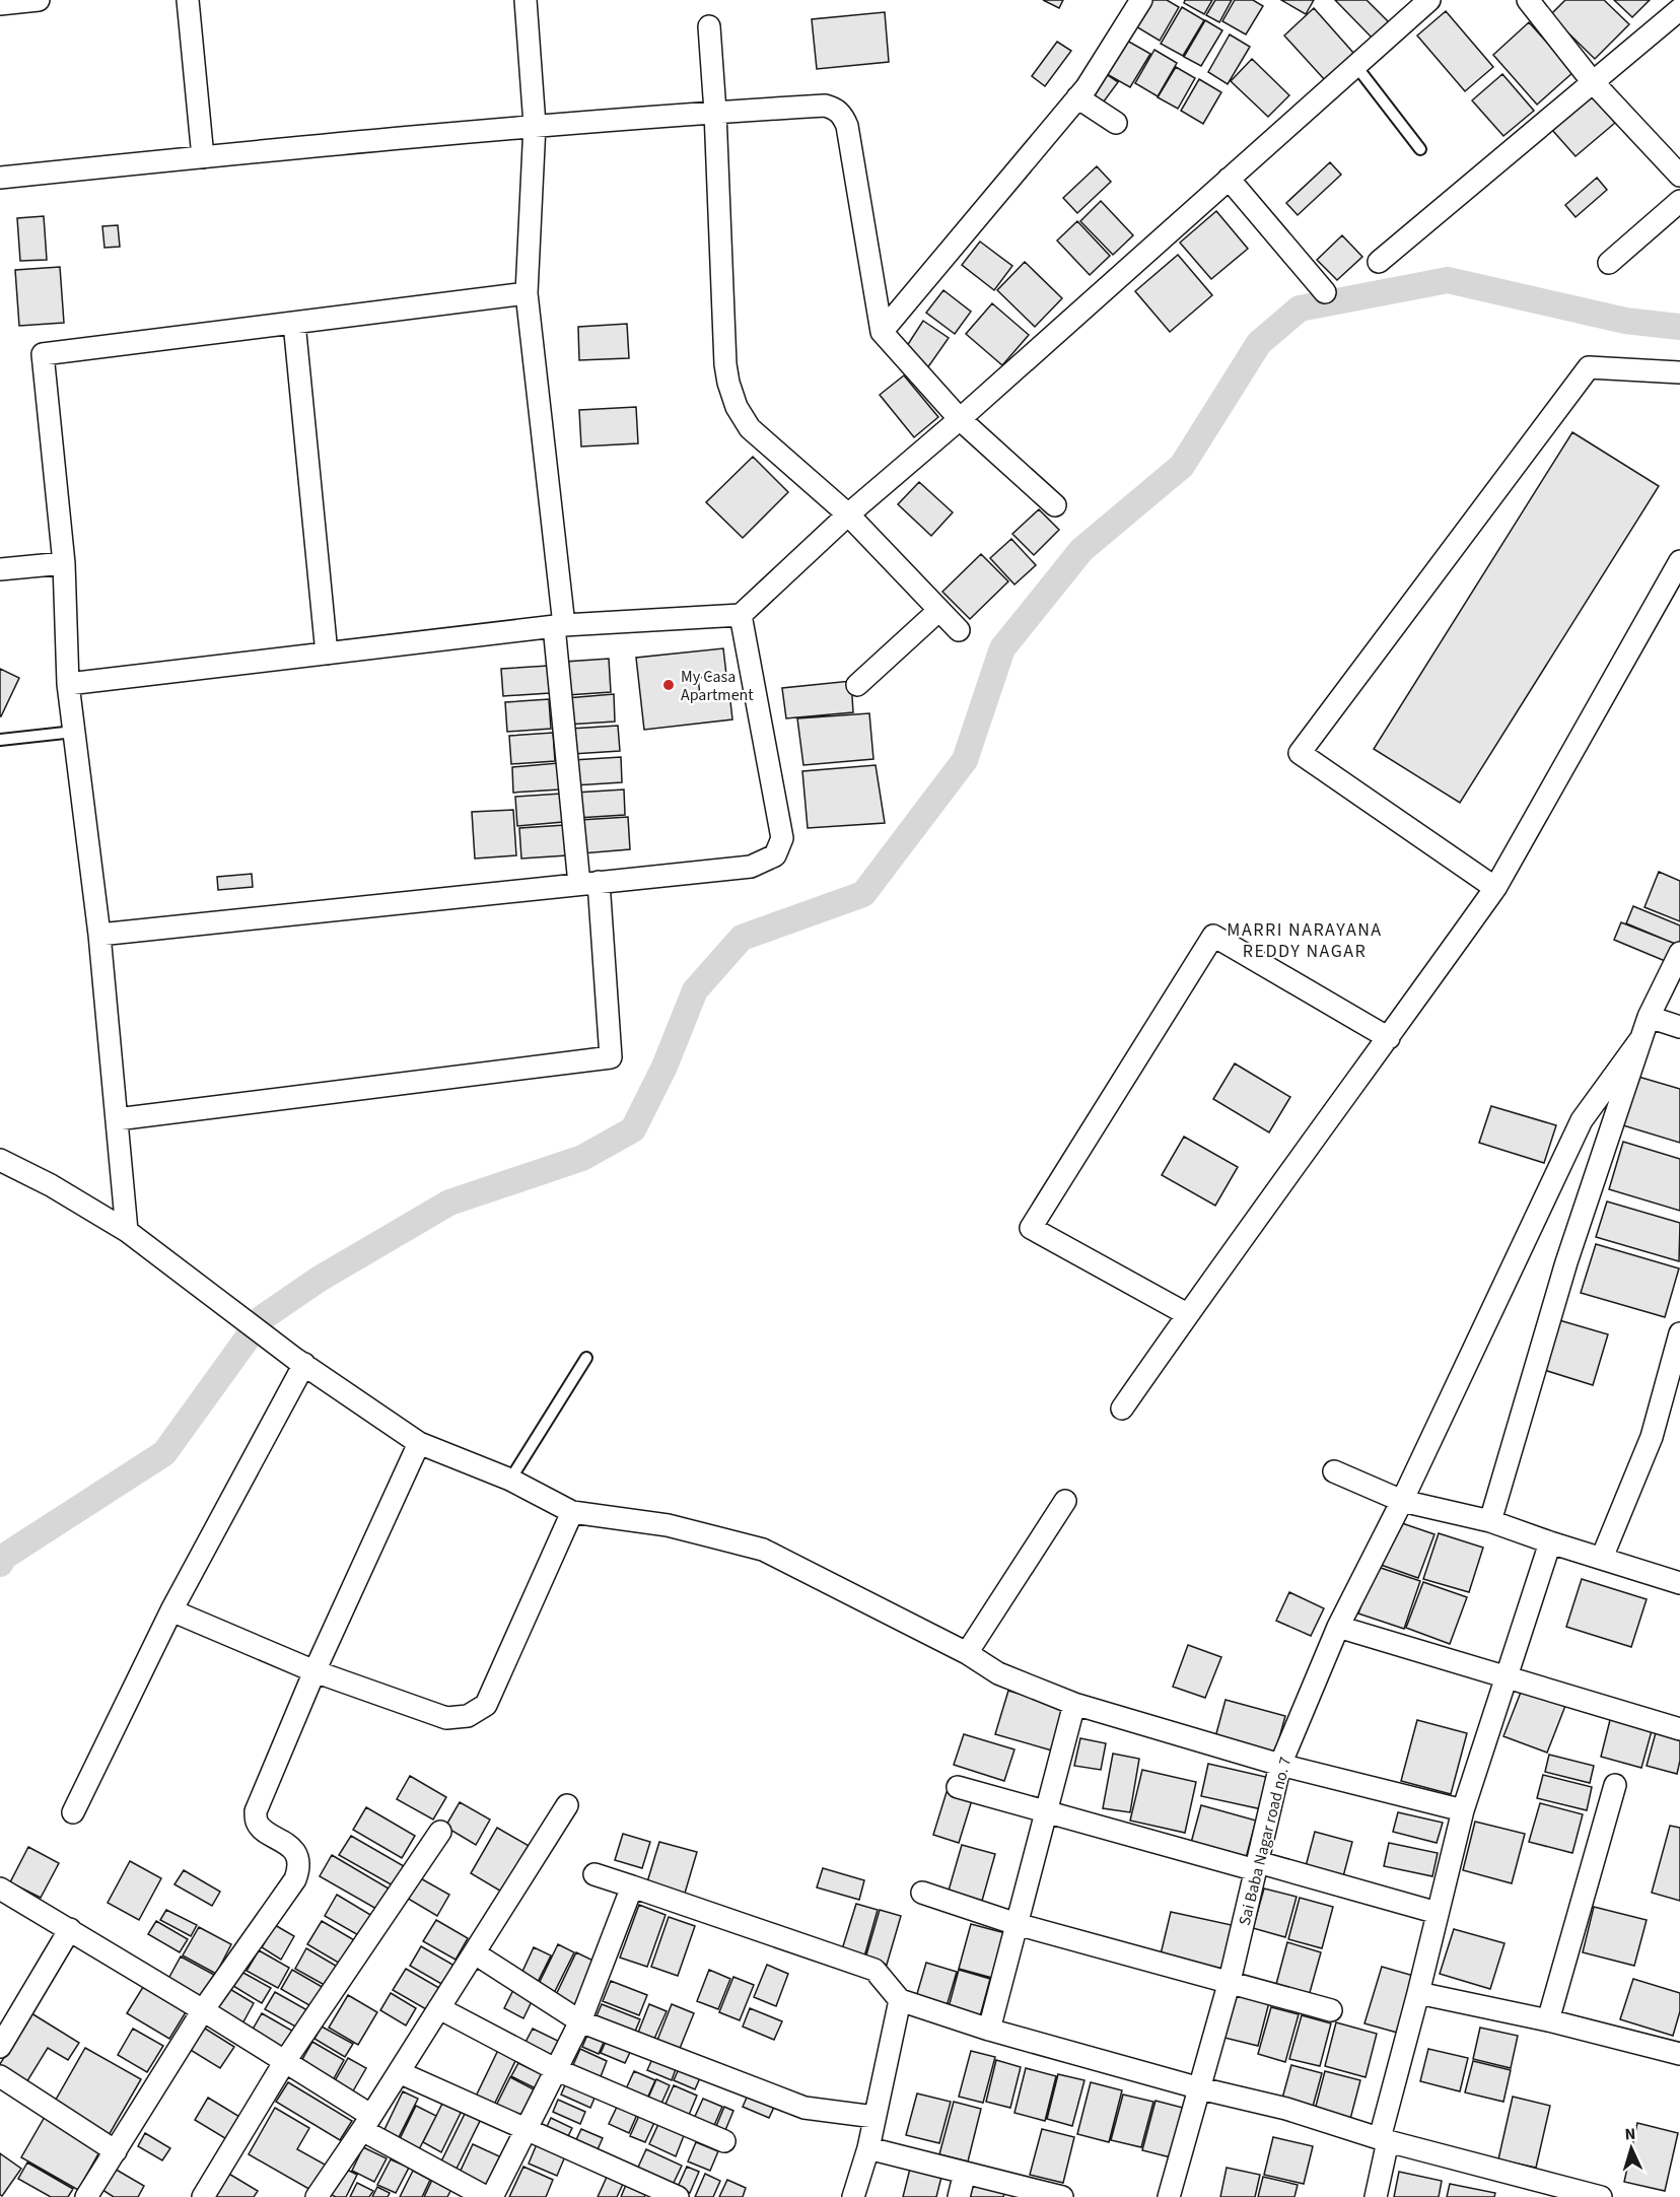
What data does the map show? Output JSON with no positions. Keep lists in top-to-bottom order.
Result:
{
  "streets": {
    "street": ["Sai Baba Nagar road no. 7"]
  },
  "districts": ["MARRI NARAYANA REDDY NAGAR"],
  "places": ["My Casa Apartment"],
  "north": "top"
}
